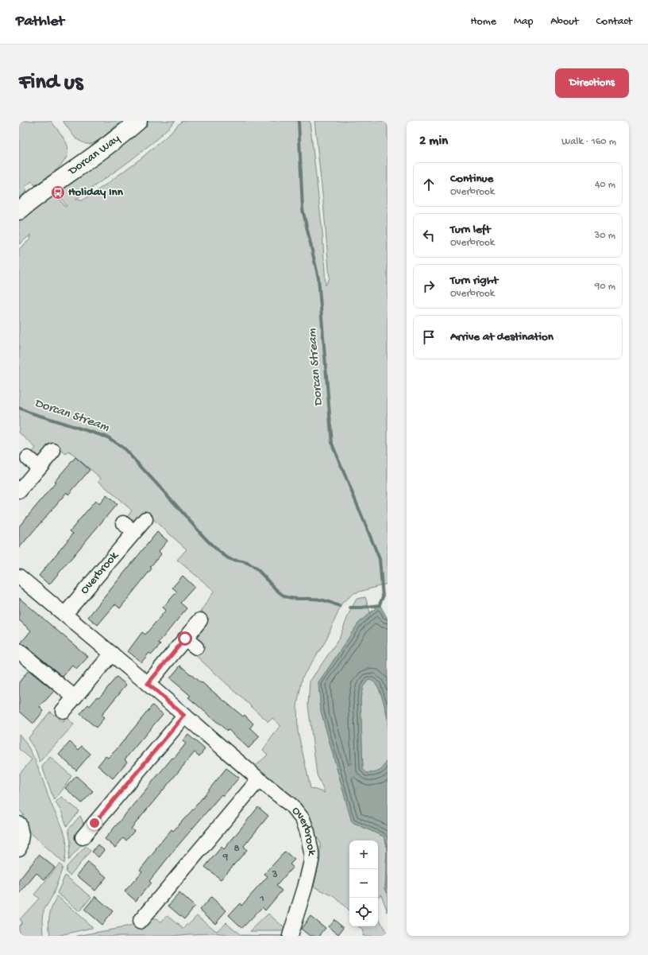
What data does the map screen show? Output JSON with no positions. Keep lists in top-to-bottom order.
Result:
{
  "streets": {
    "main road": ["Dorcan Way"],
    "street": ["Overbrook"]
  },
  "water": ["Dorcan Stream"],
  "places": {
    "bus stop": ["Holiday Inn"]
  },
  "house_numbers": [
    "8",
    "9",
    "3",
    "1"
  ],
  "page": {
    "header": "Pathlet",
    "nav": [
      "Home",
      "Map",
      "About",
      "Contact"
    ],
    "buttons": "Directions",
    "title": "Find us",
    "heading": ["2 min", "Walk · 160 m"],
    "list": [
      ["Continue", "Overbrook", "40 m"],
      ["Turn left", "Overbrook", "30 m"],
      ["Turn right", "Overbrook", "90 m"],
      "Arrive at destination"
    ],
    "map_buttons": ["+", "−"]
  }
}
